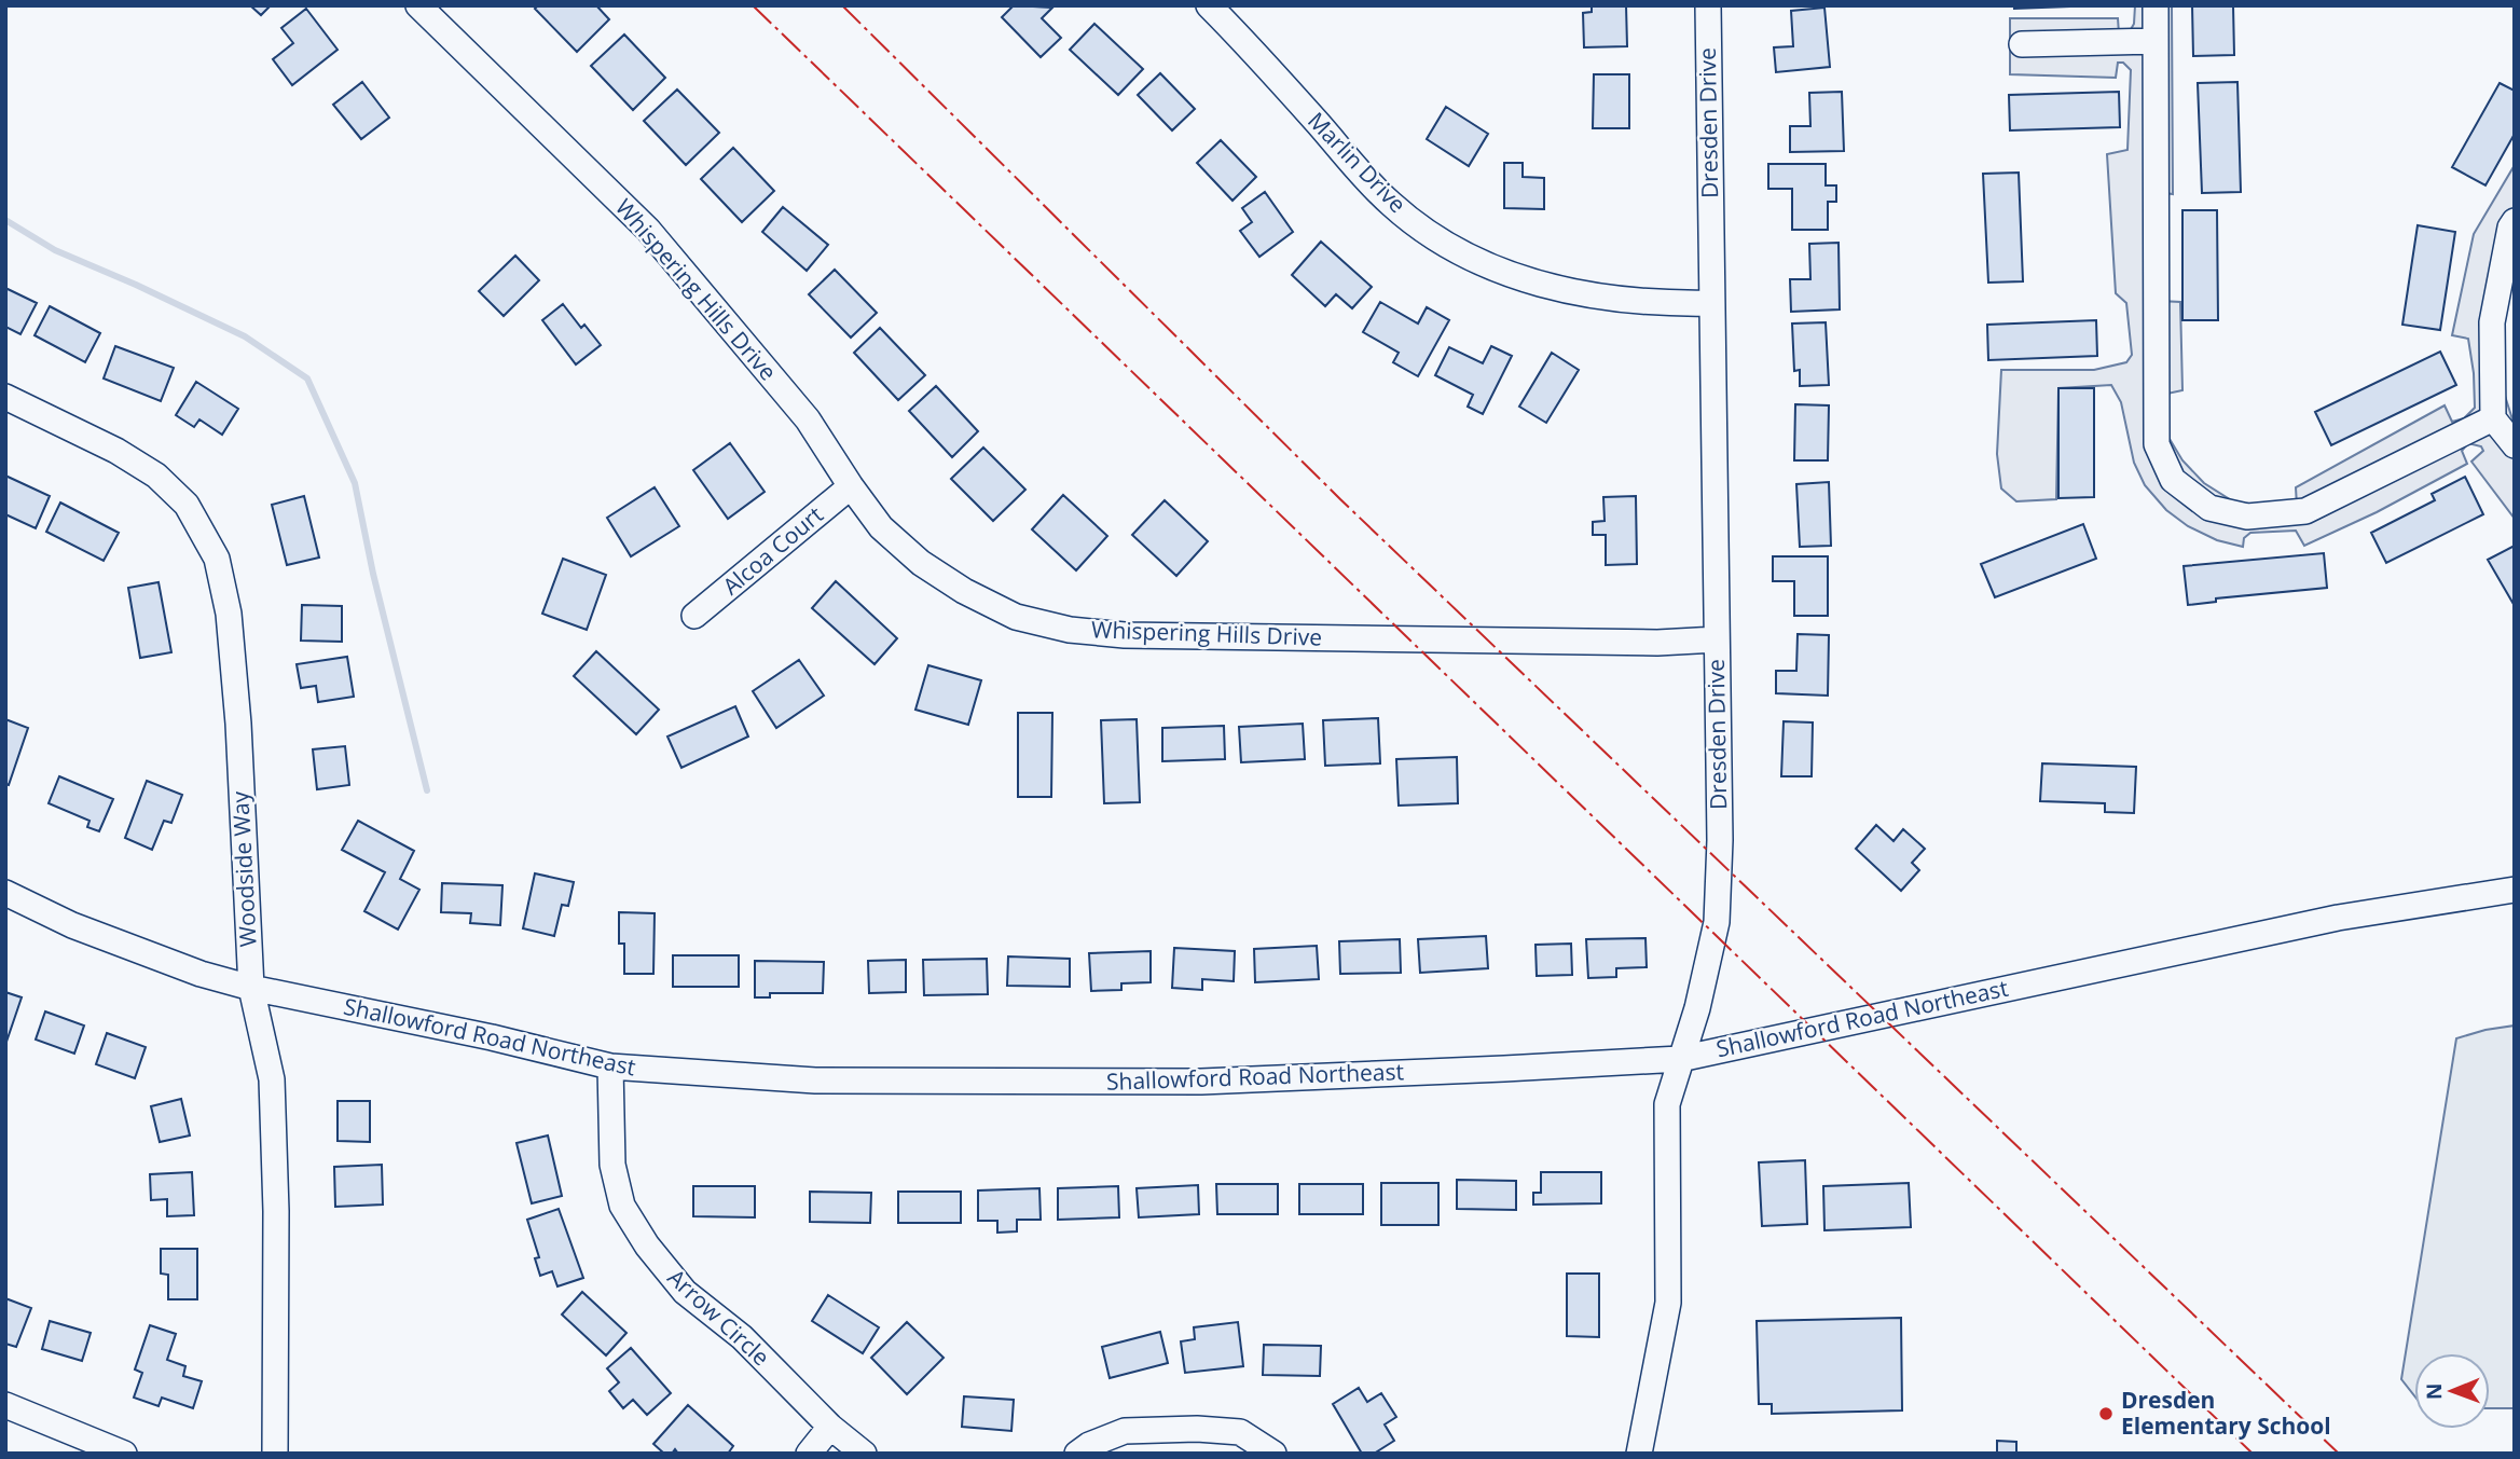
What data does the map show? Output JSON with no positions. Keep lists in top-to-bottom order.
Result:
{
  "streets": {
    "street": [
      "Dresden Drive",
      "Marlin Drive",
      "Whispering Hills Drive",
      "Alcoa Court",
      "Woodside Way",
      "Shallowford Road Northeast",
      "Arrow Circle"
    ]
  },
  "crossings": [
    ["Dresden Drive", "Marlin Drive"],
    ["Dresden Drive", "Whispering Hills Drive"],
    ["Dresden Drive", "Shallowford Road Northeast"],
    ["Whispering Hills Drive", "Alcoa Court"],
    ["Woodside Way", "Shallowford Road Northeast"],
    ["Shallowford Road Northeast", "Arrow Circle"]
  ],
  "places": ["Dresden Elementary School"],
  "north": "left"
}
